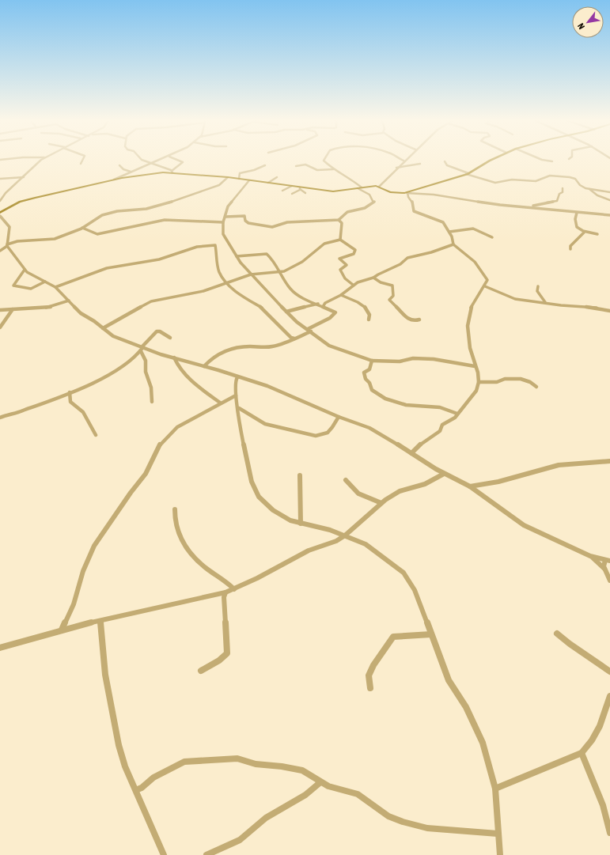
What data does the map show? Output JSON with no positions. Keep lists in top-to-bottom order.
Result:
{
  "north": "bottom left"
}
